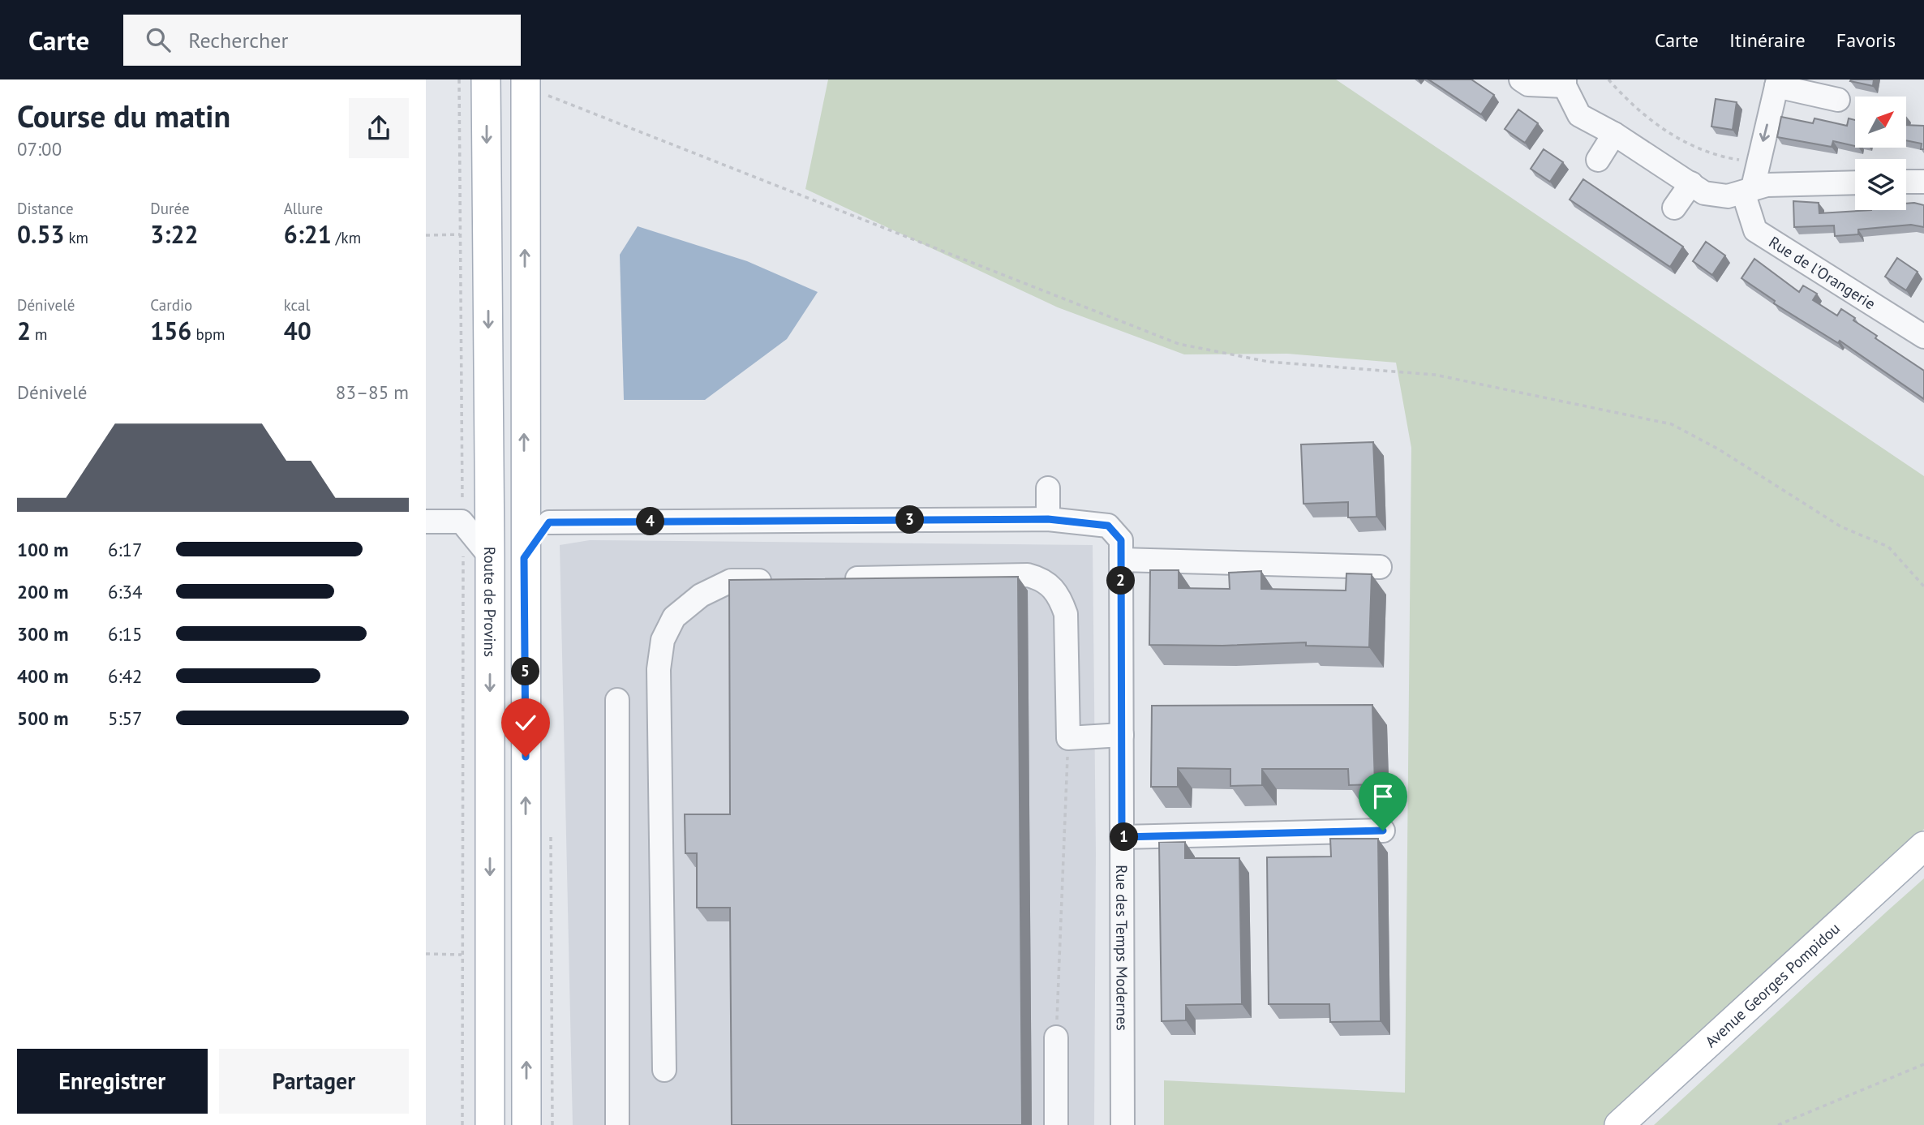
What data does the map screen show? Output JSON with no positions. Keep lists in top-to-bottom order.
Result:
{
  "streets": {
    "main road": ["Route de Provins", "Avenue Georges Pompidou"],
    "street": ["Rue de l'Orangerie", "Rue des Temps Modernes"]
  },
  "north": "top right",
  "page": {
    "header": "Carte",
    "search": "Rechercher",
    "nav": ["Carte", "Itinéraire", "Favoris"],
    "heading": ["Course du matin", "07:00"],
    "stats": [
      ["Distance", "0.53 km"],
      ["Durée", "3:22"],
      ["Allure", "6:21 /km"],
      ["Dénivelé", "2 m"],
      ["Cardio", "156 bpm"],
      ["kcal", "40"]
    ],
    "chart": ["Dénivelé", "83–85 m"],
    "pins": [
      "3",
      "4",
      "2",
      "5",
      "1"
    ],
    "list": [
      {
        "name": "100 m",
        "note": "6:17"
      },
      {
        "name": "200 m",
        "note": "6:34"
      },
      {
        "name": "300 m",
        "note": "6:15"
      },
      {
        "name": "400 m",
        "note": "6:42"
      },
      {
        "name": "500 m",
        "note": "5:57"
      }
    ],
    "buttons": ["Enregistrer", "Partager"]
  }
}
